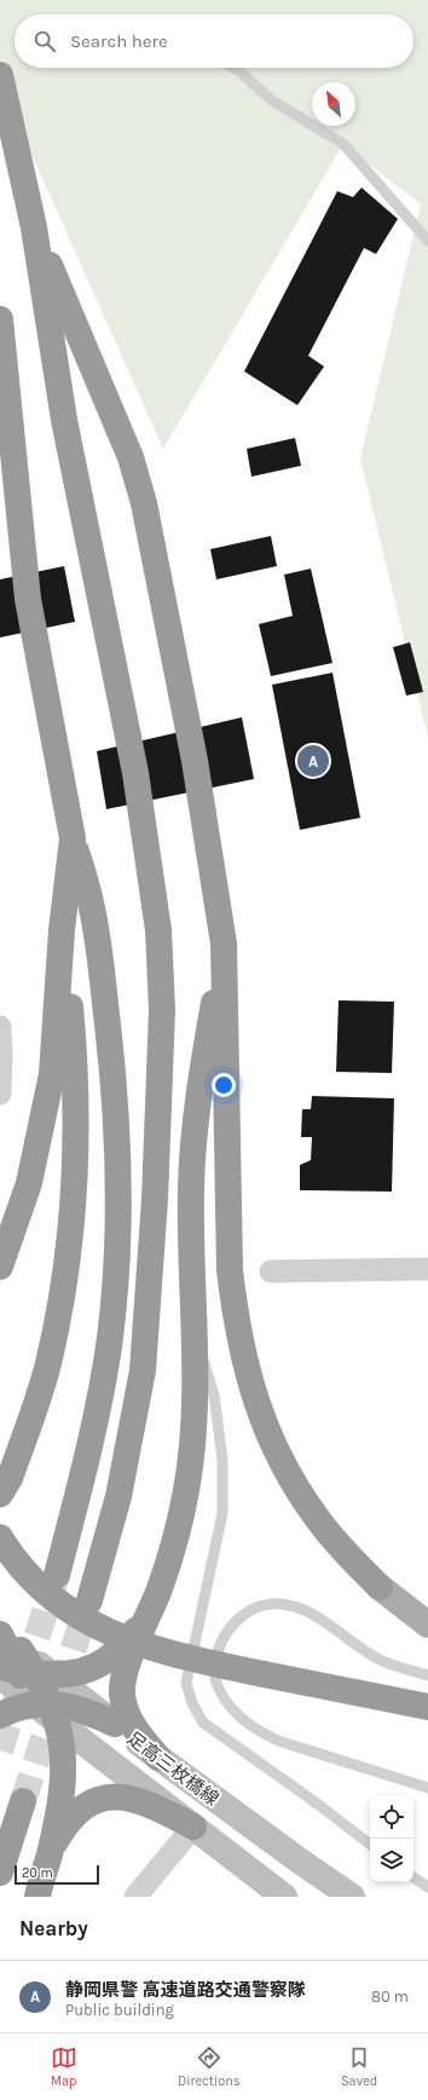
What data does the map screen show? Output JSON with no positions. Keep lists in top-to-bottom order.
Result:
{
  "streets": {
    "main road": ["足高三枚橋線"]
  },
  "scale_bar": "20 m",
  "north": "top left",
  "page": {
    "search": "Search here",
    "pins": "A",
    "scale": "20 m",
    "heading": "Nearby",
    "list": [
      {
        "mark": "A",
        "name": "静岡県警 高速道路交通警察隊",
        "note": "Public building",
        "value": "80 m"
      }
    ],
    "nav": ["Map", "Directions", "Saved"]
  }
}
